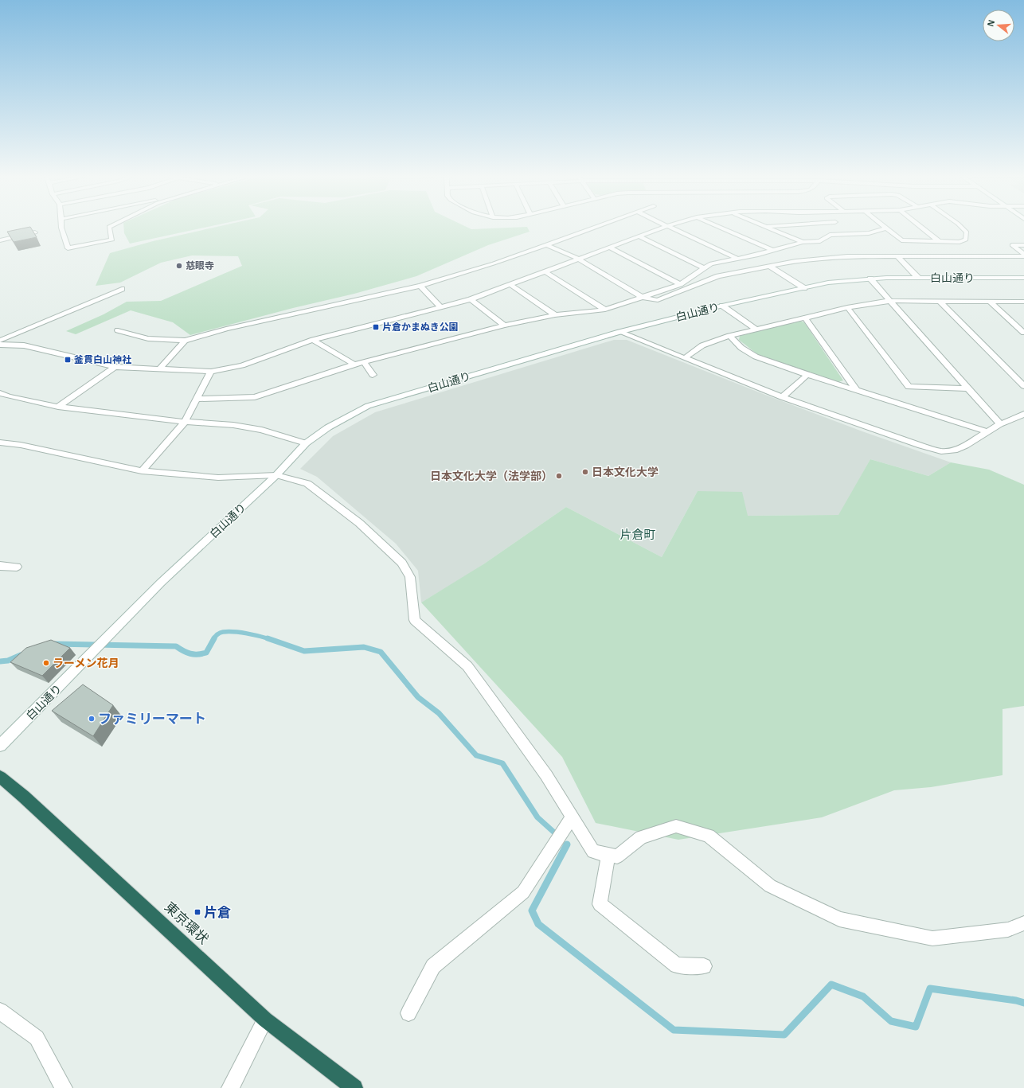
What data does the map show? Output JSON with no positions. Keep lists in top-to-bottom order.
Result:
{
  "streets": {
    "highway": ["東京環状"],
    "street": ["白山通り"]
  },
  "districts": ["片倉町"],
  "places": {
    "other": [
      "慈眼寺",
      "日本文化大学",
      "日本文化大学（法学部）",
      "ラーメン花月",
      "ファミリーマート"
    ],
    "transit": ["片倉かまぬき公園", "釜貫白山神社", "片倉"]
  },
  "north": "left"
}
